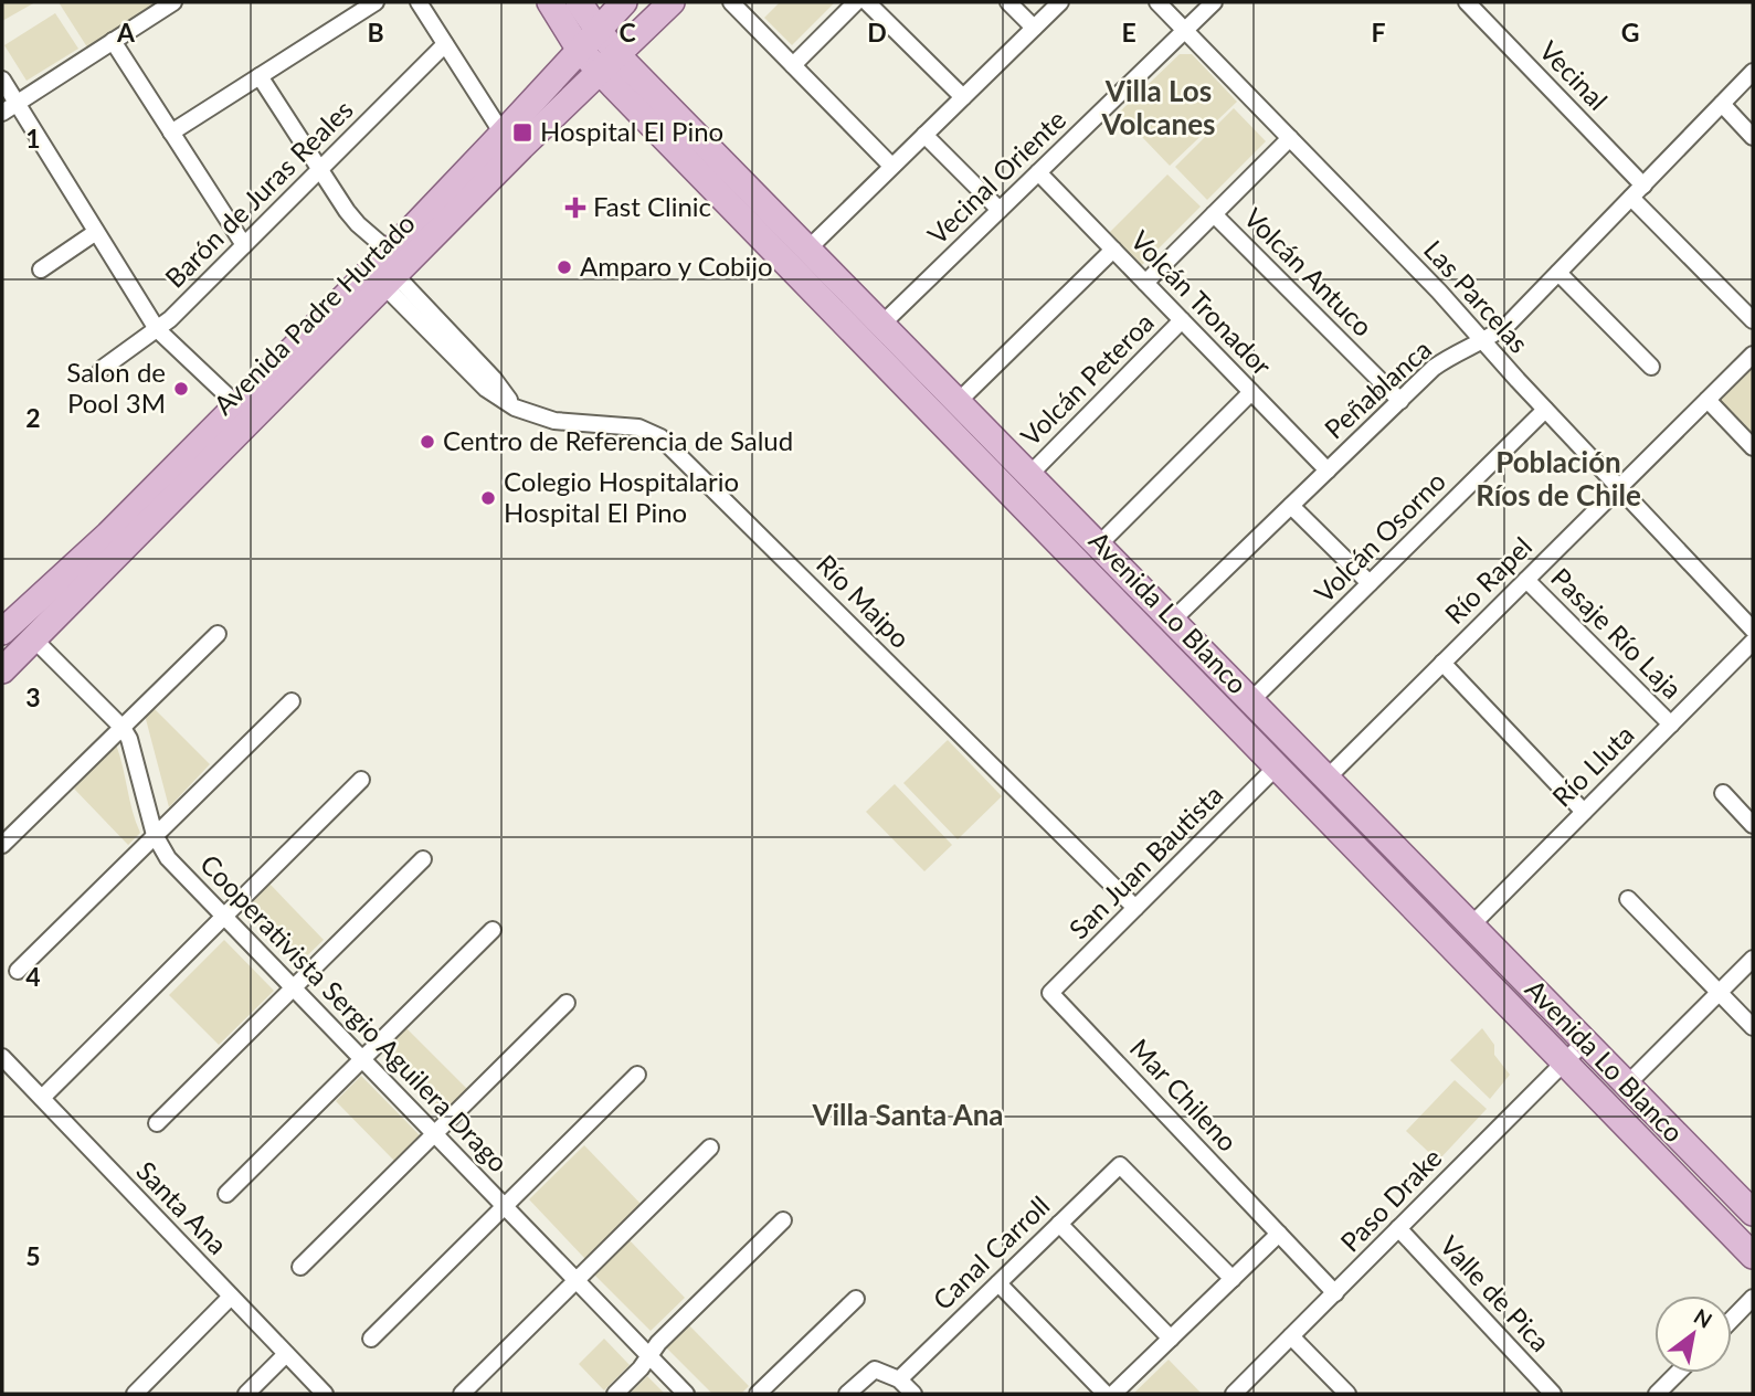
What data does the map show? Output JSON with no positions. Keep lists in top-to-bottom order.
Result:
{
  "streets": {
    "main road": ["Avenida Padre Hurtado", "Avenida Lo Blanco"],
    "street": [
      "Vecinal",
      "Vecinal Oriente",
      "Barón de Juras Reales",
      "Volcán Antuco",
      "Las Parcelas",
      "Volcán Tronador",
      "Volcán Peteroa",
      "Peñablanca",
      "Volcán Osorno",
      "Río Rapel",
      "Río Maipo",
      "Pasaje Río Laja",
      "Río Lluta",
      "San Juan Bautista",
      "Cooperativista Sergio Aguilera Drago",
      "Mar Chileno",
      "Paso Drake",
      "Santa Ana",
      "Canal Carroll",
      "Valle de Pica"
    ]
  },
  "crossings": [
    ["Vecinal", "Peñablanca"],
    ["Vecinal Oriente", "Las Parcelas"],
    ["Vecinal Oriente", "Volcán Tronador"],
    ["Vecinal Oriente", "Avenida Lo Blanco"],
    ["Barón de Juras Reales", "Río Maipo"],
    ["Volcán Antuco", "Peñablanca"],
    ["Las Parcelas", "Peñablanca"],
    ["Las Parcelas", "Volcán Osorno"],
    ["Las Parcelas", "Río Rapel"],
    ["Volcán Tronador", "Volcán Peteroa"],
    ["Volcán Tronador", "Peñablanca"],
    ["Avenida Padre Hurtado", "Río Maipo"],
    ["Avenida Padre Hurtado", "Avenida Lo Blanco"],
    ["Avenida Padre Hurtado", "Cooperativista Sergio Aguilera Drago"],
    ["Volcán Peteroa", "Avenida Lo Blanco"],
    ["Peñablanca", "Avenida Lo Blanco"],
    ["Volcán Osorno", "Avenida Lo Blanco"],
    ["Río Rapel", "Avenida Lo Blanco"],
    ["Río Rapel", "Pasaje Río Laja"],
    ["Río Maipo", "San Juan Bautista"],
    ["Avenida Lo Blanco", "Río Lluta"],
    ["Avenida Lo Blanco", "San Juan Bautista"],
    ["Avenida Lo Blanco", "Paso Drake"],
    ["Pasaje Río Laja", "Río Lluta"],
    ["San Juan Bautista", "Mar Chileno"],
    ["Mar Chileno", "Paso Drake"],
    ["Paso Drake", "Valle de Pica"]
  ],
  "districts": ["Villa Los Volcanes", "Población Ríos de Chile", "Villa Santa Ana"],
  "places": {
    "transit": ["Hospital El Pino"],
    "health": ["Fast Clinic"],
    "other": [
      "Amparo y Cobijo",
      "Salon de Pool 3M",
      "Centro de Referencia de Salud",
      "Colegio Hospitalario Hospital El Pino"
    ]
  },
  "north": "top right",
  "grid": {
    "columns": [
      "A",
      "B",
      "C",
      "D",
      "E",
      "F",
      "G"
    ],
    "rows": [
      "1",
      "2",
      "3",
      "4",
      "5"
    ]
  }
}
